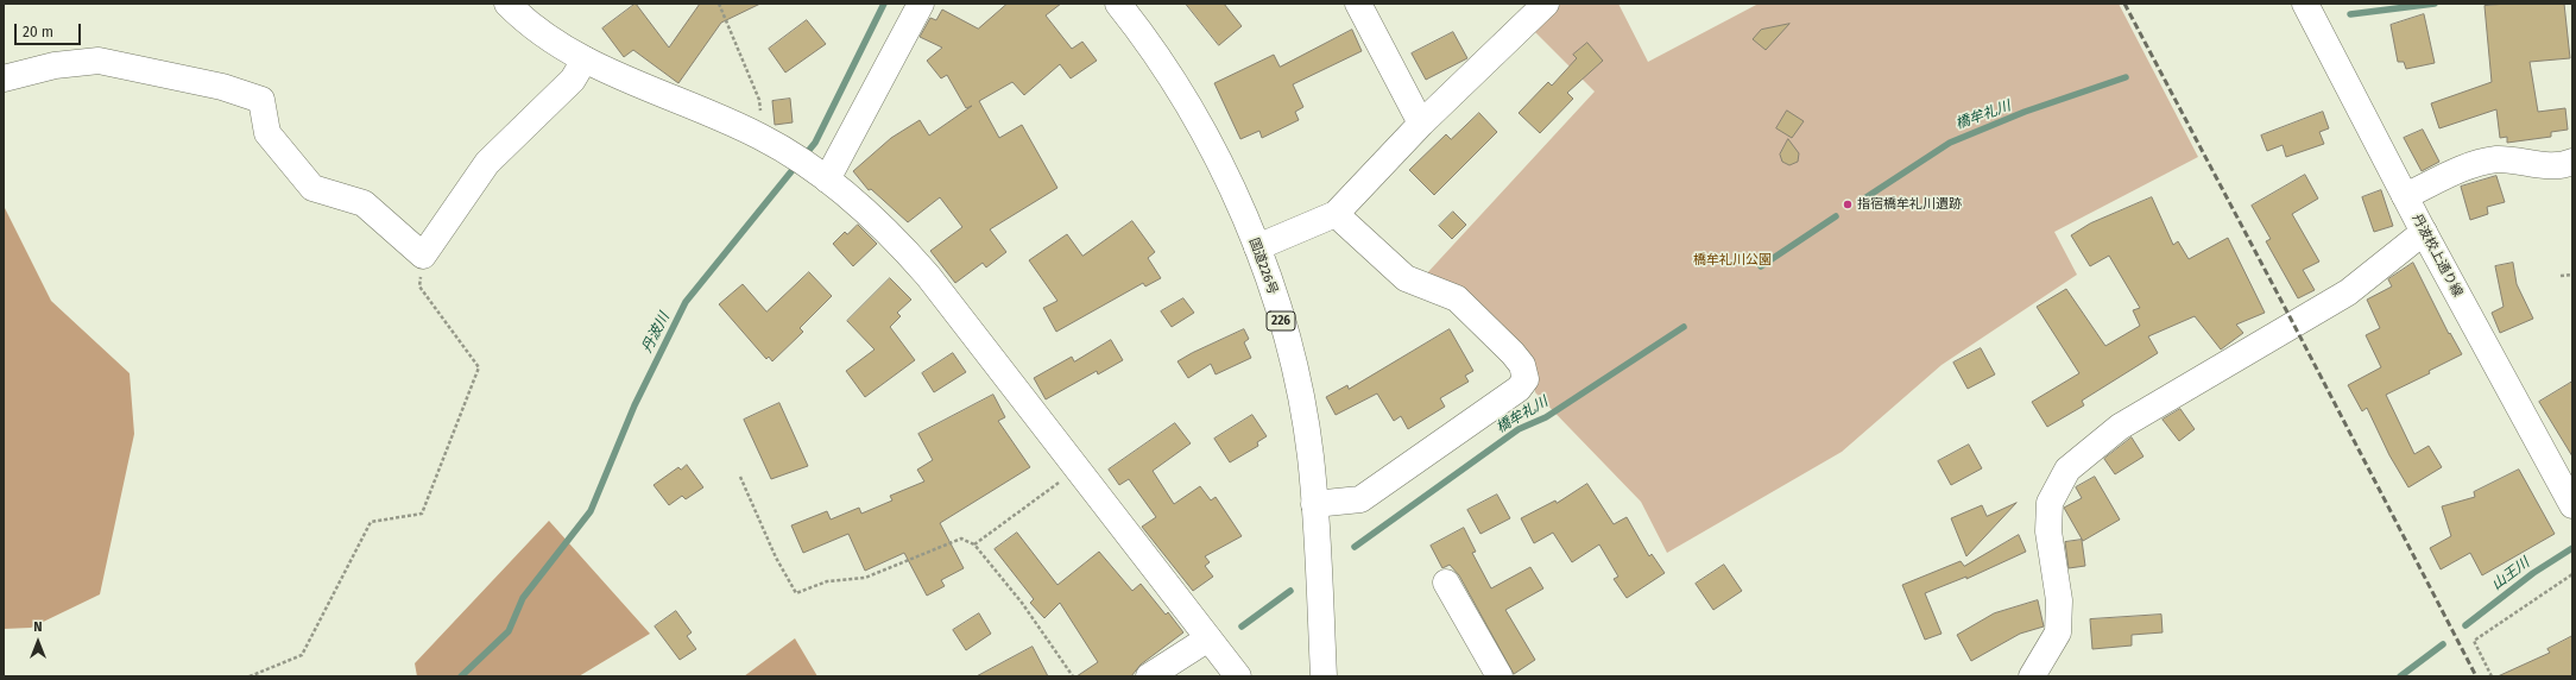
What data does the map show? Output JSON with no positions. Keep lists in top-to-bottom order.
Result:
{
  "streets": {
    "main road": ["丹波校上通り線", "国道226号", "226"]
  },
  "water": ["橋牟礼川", "丹波川", "山王川"],
  "parks": ["橋牟礼川公園"],
  "places": ["指宿橋牟礼川遺跡"],
  "scale_bar": "20 m",
  "north": "top"
}
